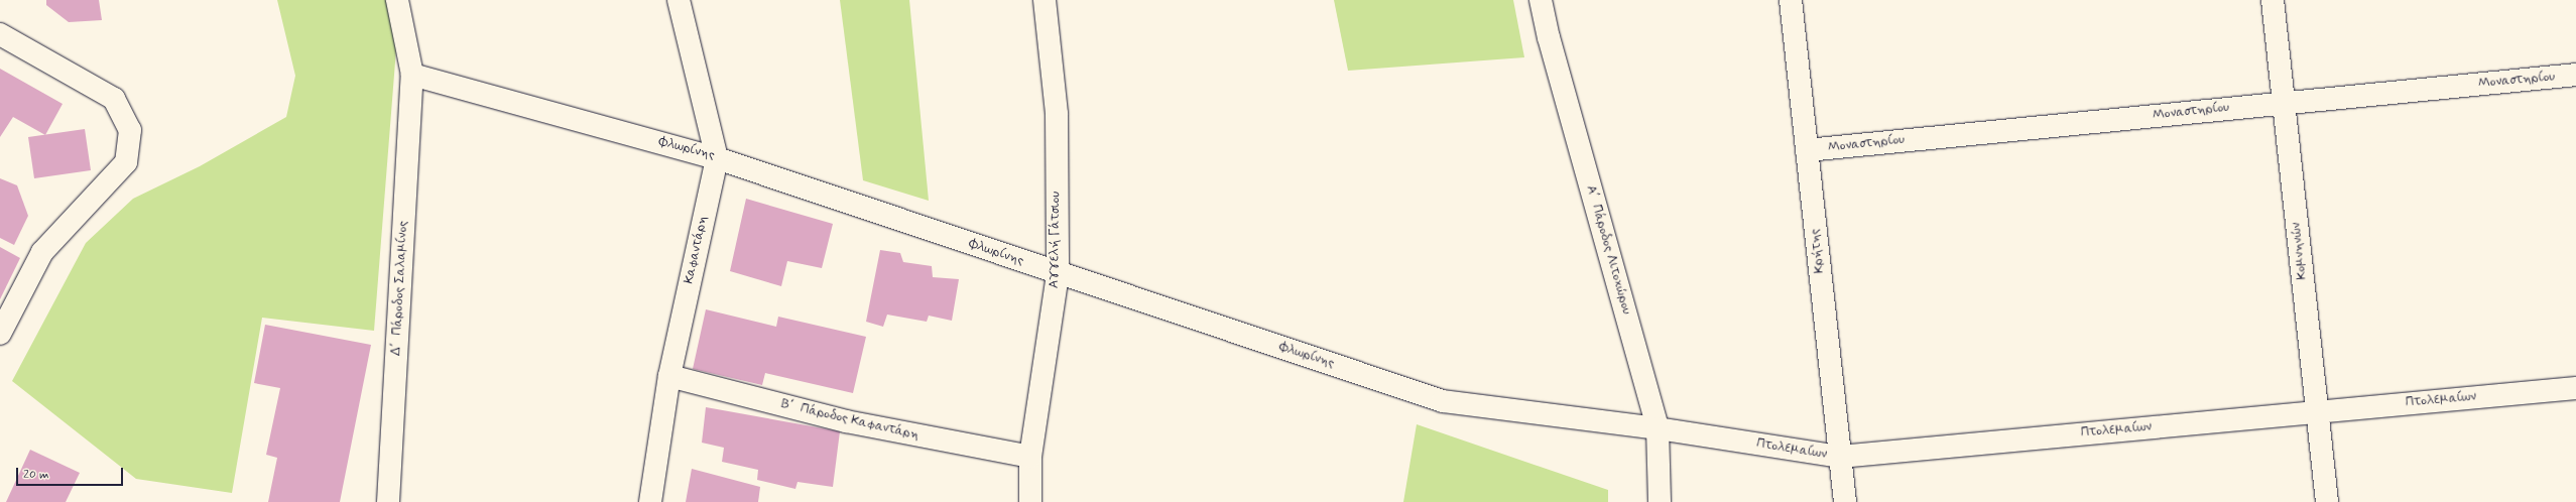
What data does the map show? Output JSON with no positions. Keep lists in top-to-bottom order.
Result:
{
  "streets": {
    "street": [
      "Μοναστηρίου",
      "Φλωρίνης",
      "Αγγελή Γάτσιου",
      "Καφαντάρη",
      "Α΄ Πάροδος Λιτοχώρου",
      "Κρήτης",
      "Κομνηνών",
      "Δ΄ Πάροδος Σαλαμίνος",
      "Πτολεμαίων",
      "Β΄ Πάροδος Καφαντάρη"
    ]
  },
  "crossings": [
    ["Μοναστηρίου", "Κρήτης"],
    ["Μοναστηρίου", "Κομνηνών"],
    ["Φλωρίνης", "Αγγελή Γάτσιου"],
    ["Φλωρίνης", "Καφαντάρη"],
    ["Φλωρίνης", "Α΄ Πάροδος Λιτοχώρου"],
    ["Φλωρίνης", "Δ΄ Πάροδος Σαλαμίνος"],
    ["Φλωρίνης", "Πτολεμαίων"],
    ["Αγγελή Γάτσιου", "Β΄ Πάροδος Καφαντάρη"],
    ["Καφαντάρη", "Β΄ Πάροδος Καφαντάρη"],
    ["Α΄ Πάροδος Λιτοχώρου", "Πτολεμαίων"],
    ["Κρήτης", "Πτολεμαίων"],
    ["Κομνηνών", "Πτολεμαίων"]
  ],
  "scale_bar": "20 m"
}
